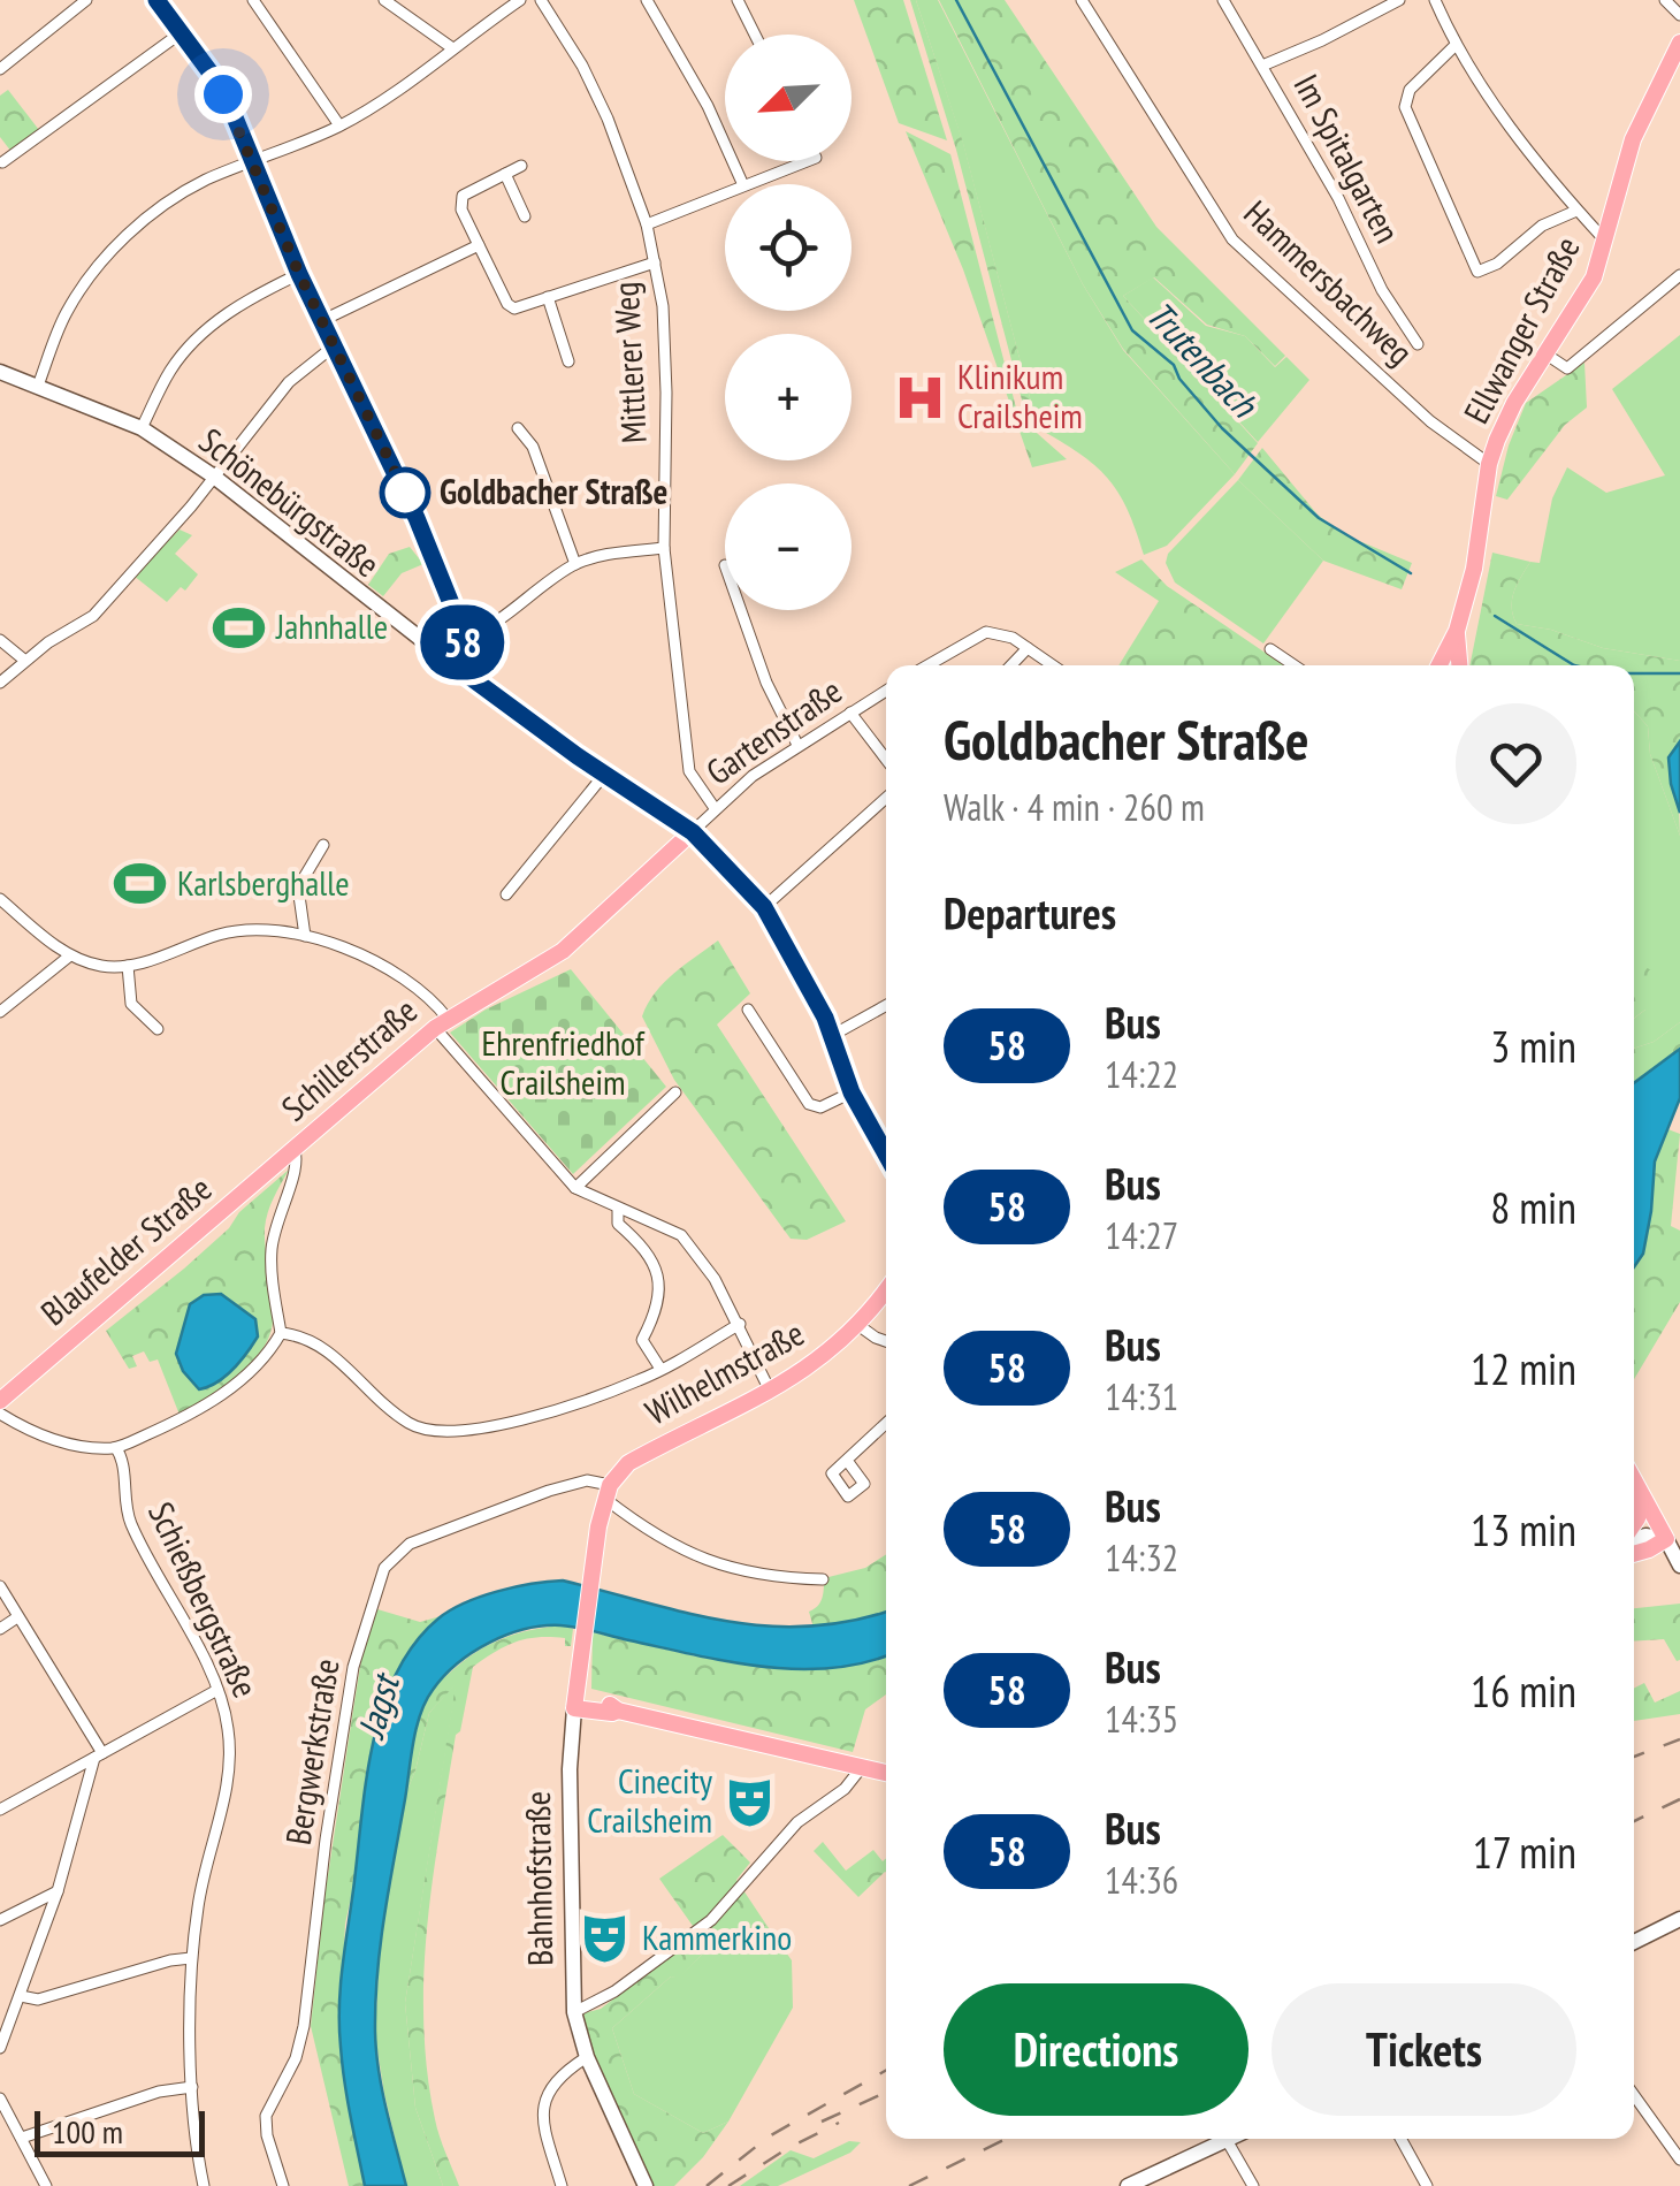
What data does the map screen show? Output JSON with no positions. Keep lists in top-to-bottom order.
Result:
{
  "streets": {
    "main road": [
      "Ellwanger Straße",
      "Schönebürgstraße",
      "Schillerstraße",
      "Blaufelder Straße",
      "Wilhelmstraße",
      "Bahnhofstraße"
    ],
    "street": [
      "Im Spitalgarten",
      "Hammersbachweg",
      "Mittlerer Weg",
      "Gartenstraße",
      "Schießbergstraße",
      "Bergwerkstraße"
    ]
  },
  "crossings": [
    ["Hammersbachweg", "Ellwanger Straße"],
    ["Mittlerer Weg", "Gartenstraße"],
    ["Schönebürgstraße", "Gartenstraße"],
    ["Schönebürgstraße", "Schillerstraße"],
    ["Gartenstraße", "Schillerstraße"],
    ["Schillerstraße", "Blaufelder Straße"],
    ["Wilhelmstraße", "Bergwerkstraße"]
  ],
  "water": ["Trutenbach", "Jagst"],
  "parks": ["Ehrenfriedhof Crailsheim"],
  "places": {
    "hospital": ["Klinikum Crailsheim"],
    "other": ["Goldbacher Straße"],
    "sports": ["Jahnhalle", "Karlsberghalle"],
    "theatre": ["Cinecity Crailsheim", "Kammerkino"]
  },
  "lines": ["bus line 58"],
  "scale_bar": "100 m",
  "north": "bottom left",
  "page": {
    "on_map": "58",
    "map_buttons": ["+", "−"],
    "heading": [
      ["Goldbacher Straße", "Walk · 4 min · 260 m"],
      "Departures"
    ],
    "list": [
      {
        "mark": "58",
        "name": "Bus",
        "note": "14:22",
        "value": "3 min"
      },
      {
        "mark": "58",
        "name": "Bus",
        "note": "14:27",
        "value": "8 min"
      },
      {
        "mark": "58",
        "name": "Bus",
        "note": "14:31",
        "value": "12 min"
      },
      {
        "mark": "58",
        "name": "Bus",
        "note": "14:32",
        "value": "13 min"
      },
      {
        "mark": "58",
        "name": "Bus",
        "note": "14:35",
        "value": "16 min"
      },
      {
        "mark": "58",
        "name": "Bus",
        "note": "14:36",
        "value": "17 min"
      }
    ],
    "buttons": ["Directions", "Tickets"],
    "scale": "100 m"
  }
}
